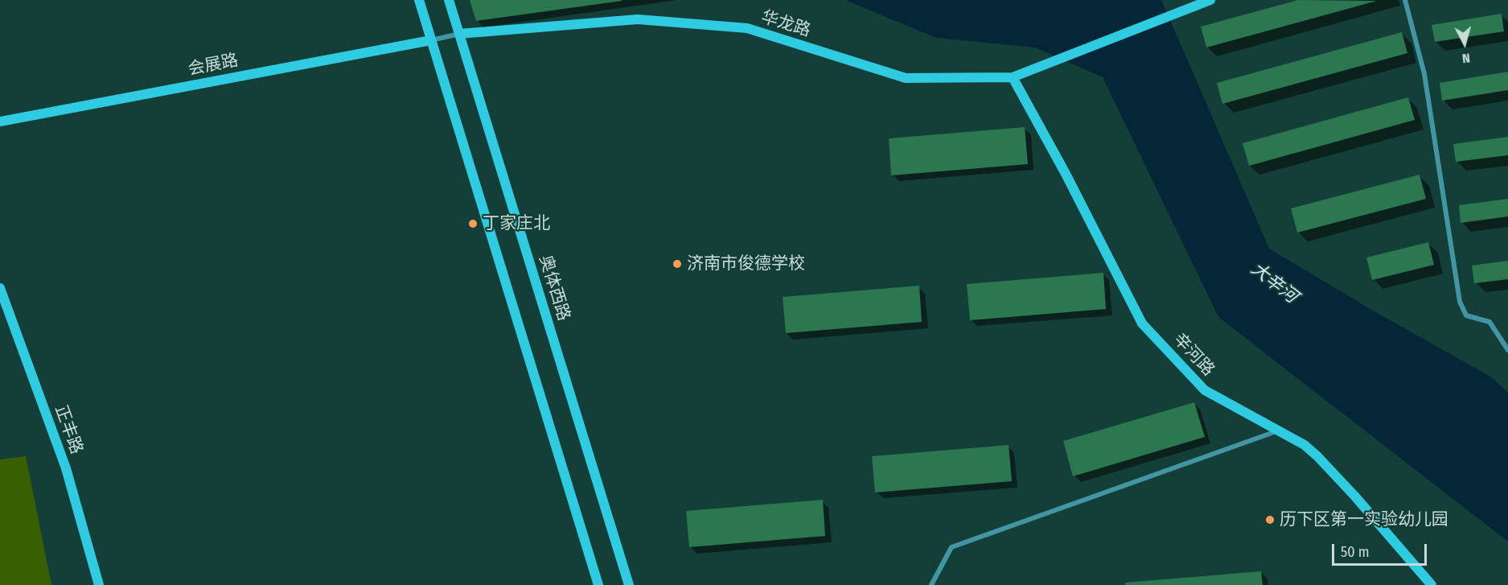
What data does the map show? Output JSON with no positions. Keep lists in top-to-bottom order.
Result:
{
  "streets": {
    "main road": [
      "华龙路",
      "会展路",
      "奥体西路",
      "辛河路",
      "正丰路"
    ]
  },
  "crossings": [
    ["华龙路", "奥体西路"],
    ["华龙路", "辛河路"]
  ],
  "water": ["大辛河"],
  "places": ["丁家庄北", "济南市俊德学校", "历下区第一实验幼儿园"],
  "scale_bar": "50 m",
  "north": "bottom"
}
